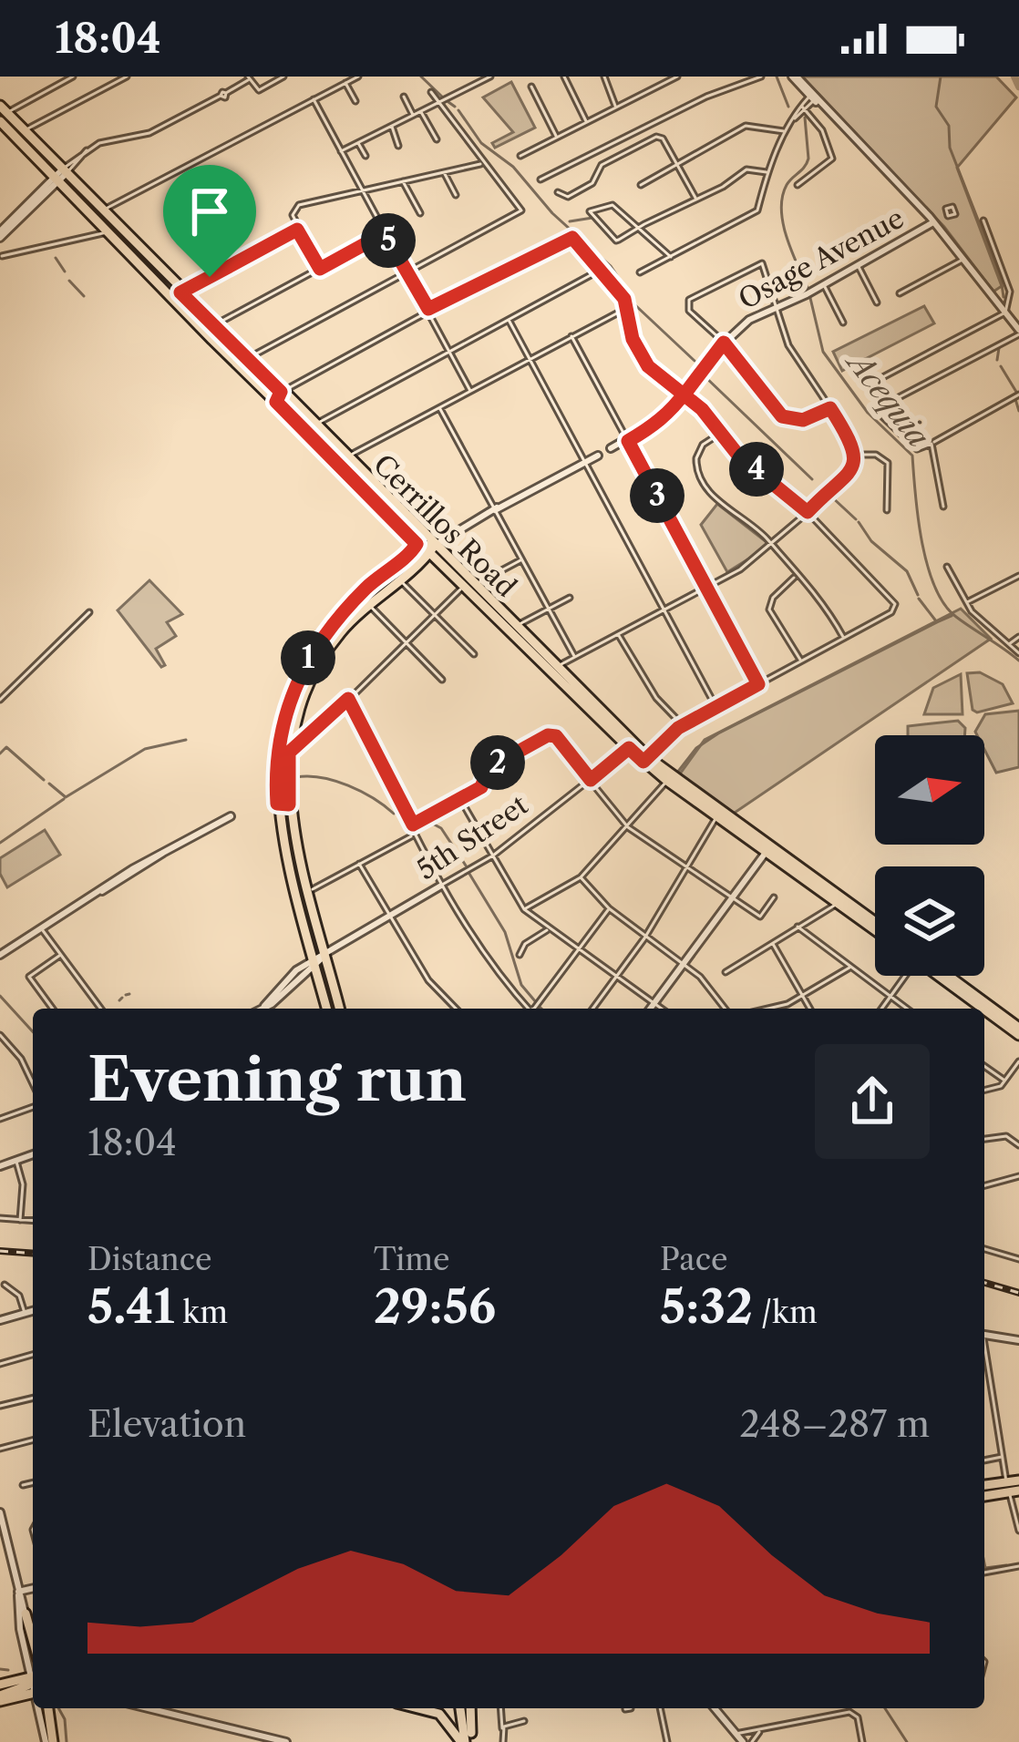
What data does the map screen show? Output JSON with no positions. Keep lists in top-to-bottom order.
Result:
{
  "streets": {
    "main road": ["Cerrillos Road"],
    "street": ["Osage Avenue", "5th Street"]
  },
  "crossings": [
    ["Osage Avenue", "Cerrillos Road"],
    ["Cerrillos Road", "5th Street"]
  ],
  "water": ["Acequia"],
  "north": "right",
  "page": {
    "status": "18:04",
    "pins": [
      "5",
      "4",
      "3",
      "1",
      "2"
    ],
    "heading": ["Evening run", "18:04"],
    "stats": [
      ["Distance", "5.41 km"],
      ["Time", "29:56"],
      ["Pace", "5:32 /km"]
    ],
    "chart": ["Elevation", "248–287 m"]
  }
}
